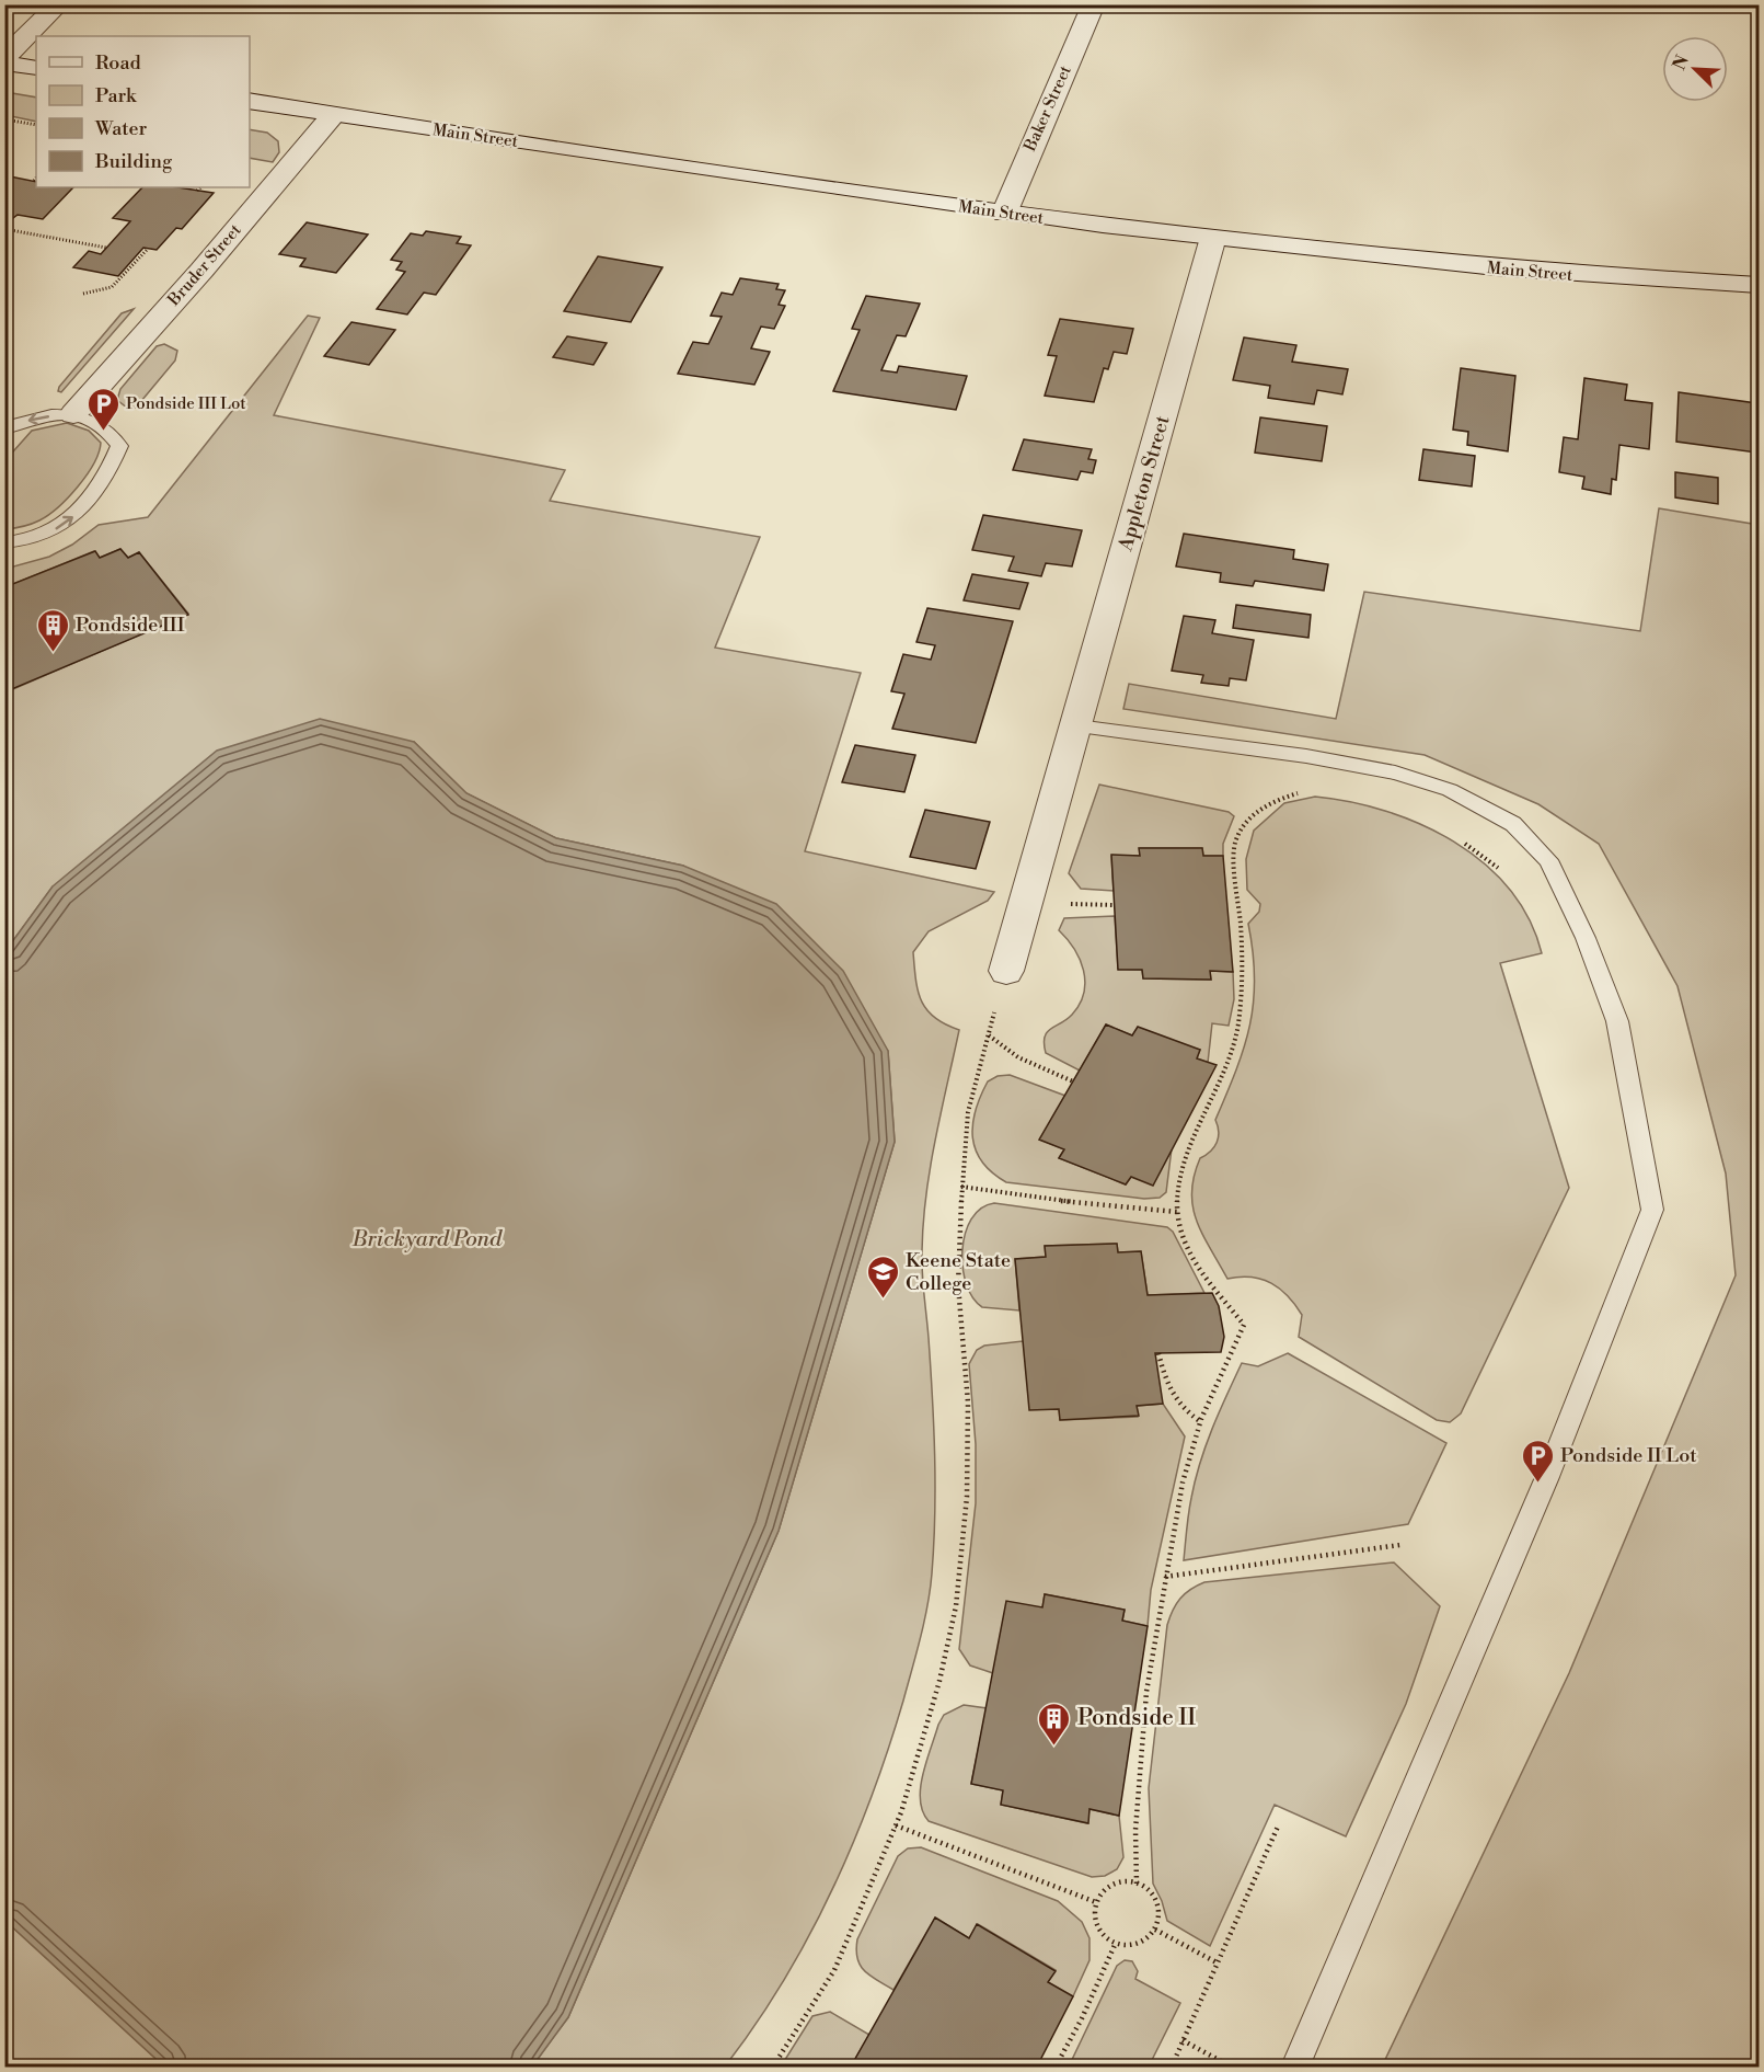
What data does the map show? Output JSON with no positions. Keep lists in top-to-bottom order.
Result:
{
  "streets": {
    "street": [
      "Baker Street",
      "Main Street",
      "Bruder Street",
      "Appleton Street"
    ]
  },
  "crossings": [
    ["Baker Street", "Main Street"],
    ["Main Street", "Bruder Street"],
    ["Main Street", "Appleton Street"]
  ],
  "water": ["Brickyard Pond"],
  "places": {
    "parking": ["Pondside III Lot", "Pondside II Lot"],
    "building": ["Pondside III", "Pondside II"],
    "school or university": ["Keene State College"]
  },
  "legend": [
    "Road",
    "Park",
    "Water",
    "Building"
  ],
  "north": "top left"
}
